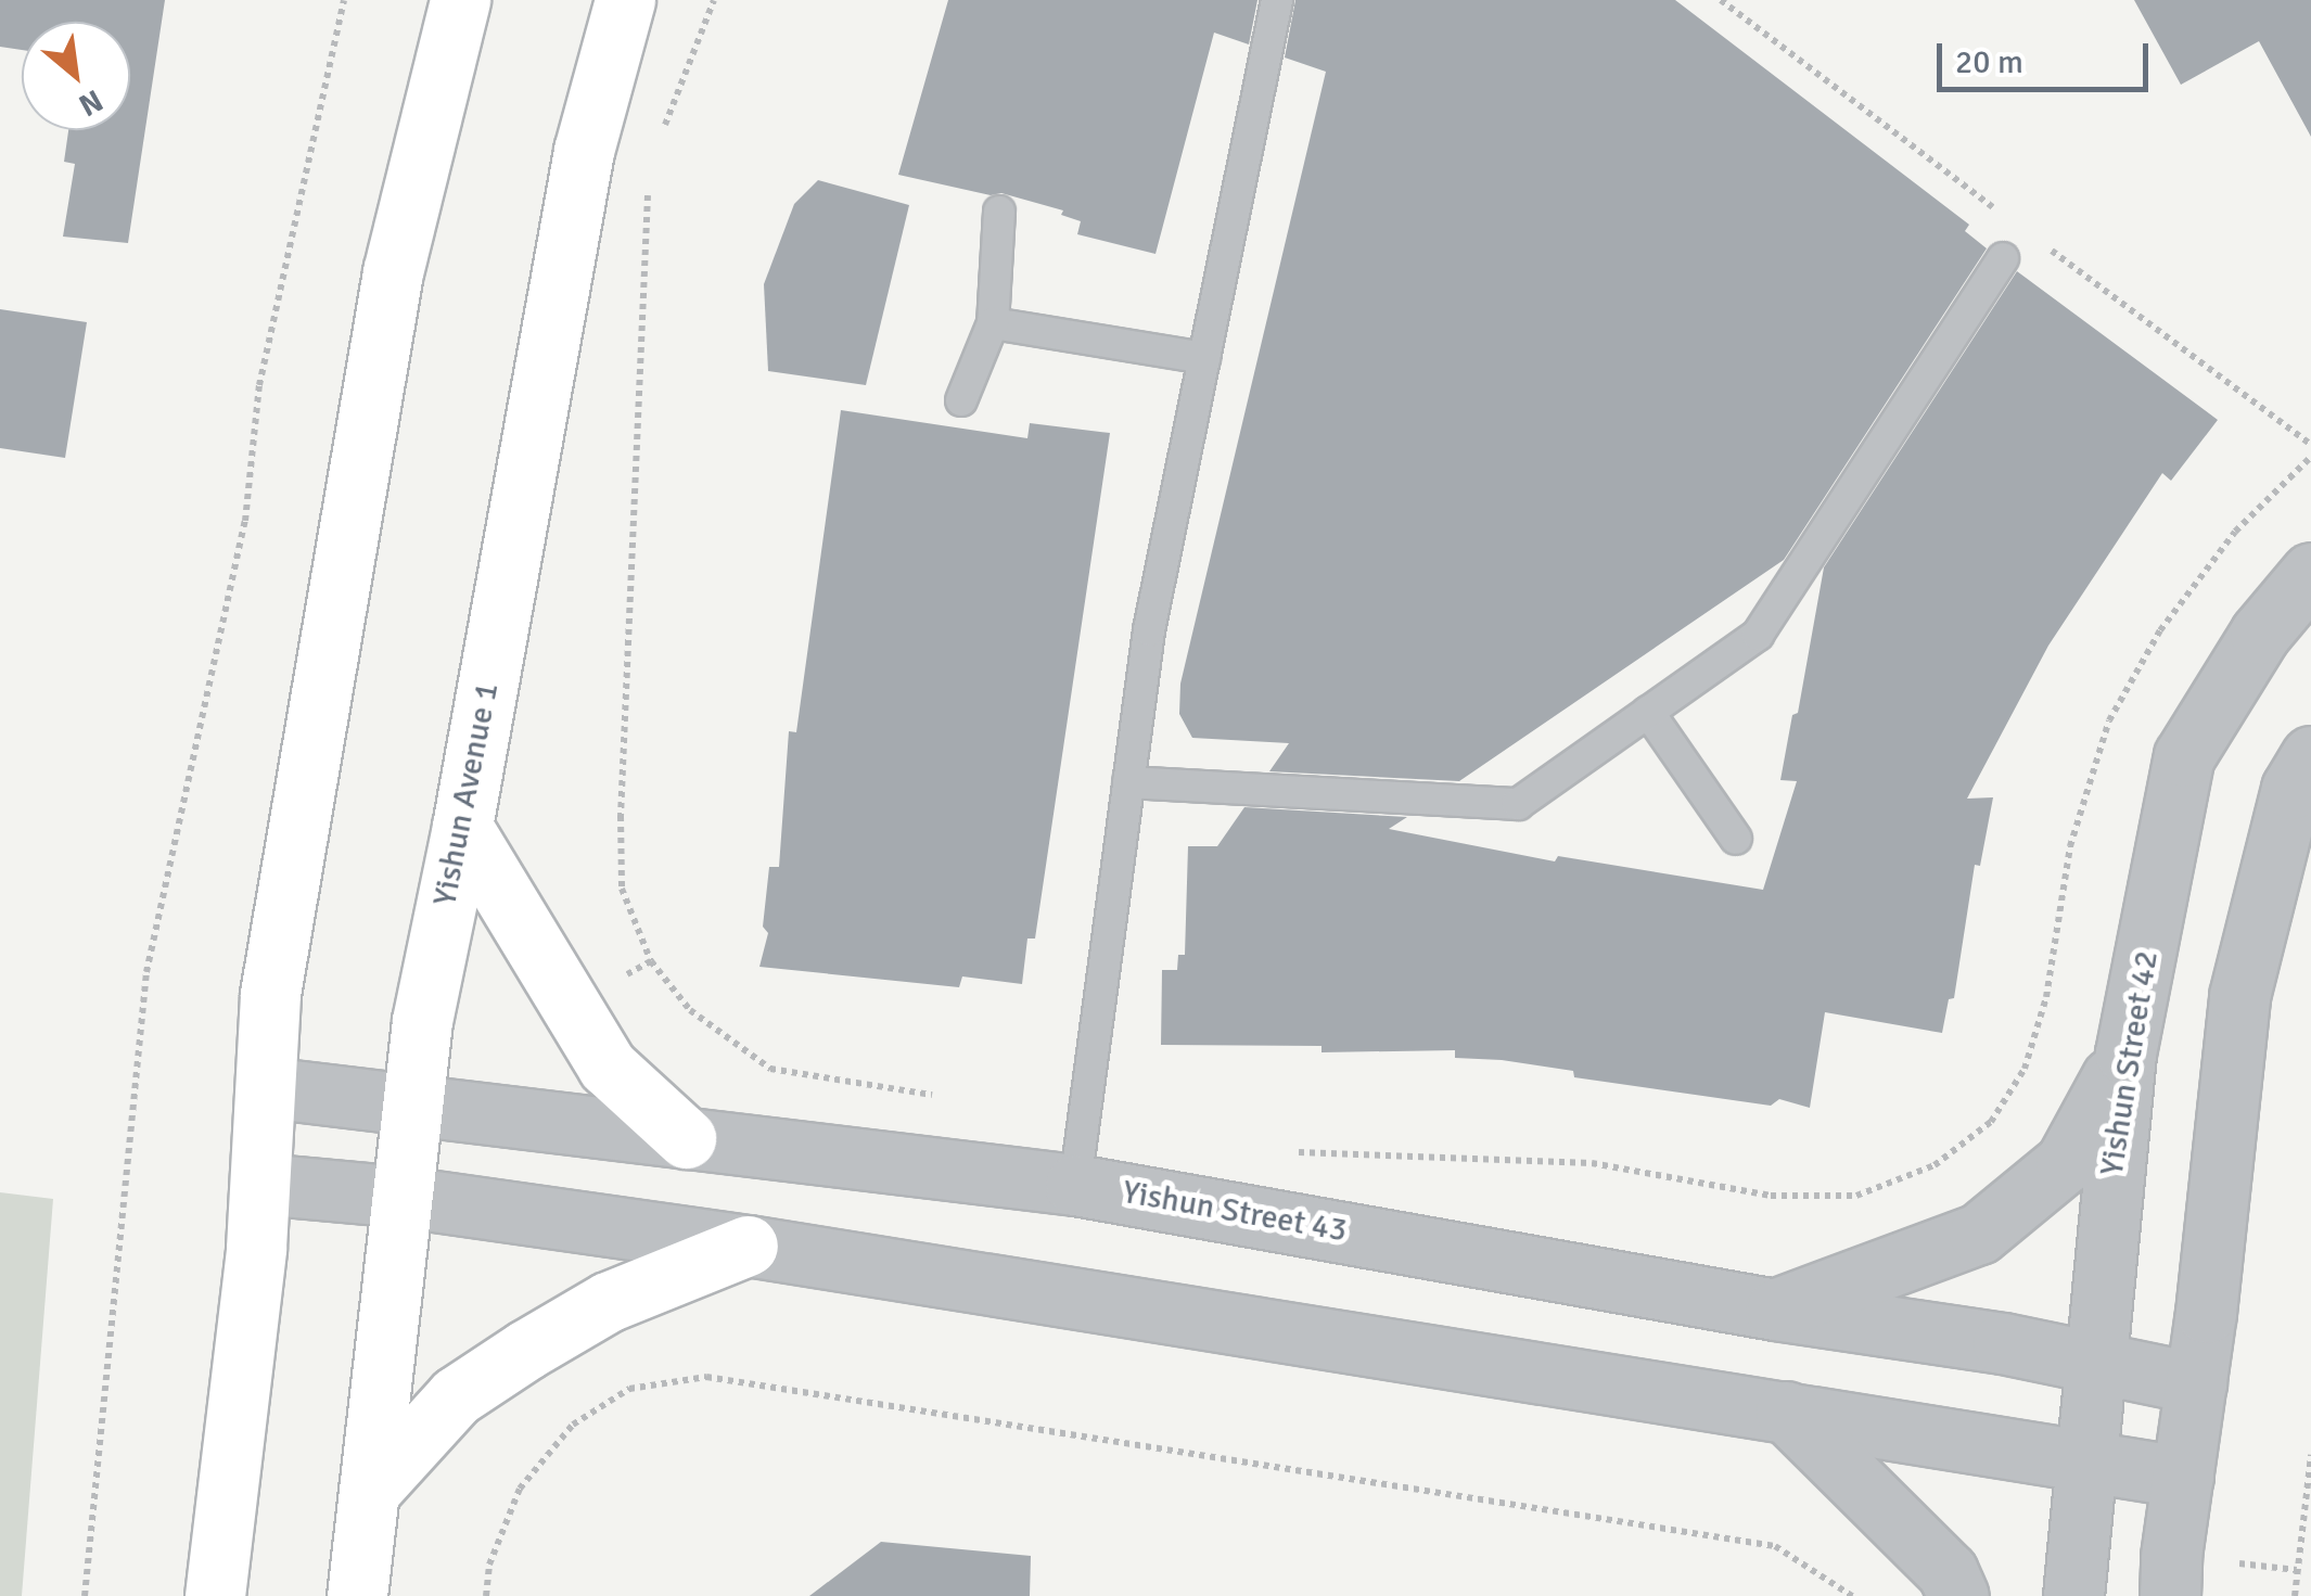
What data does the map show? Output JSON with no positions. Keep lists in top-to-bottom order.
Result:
{
  "streets": {
    "main road": ["Yishun Avenue 1"],
    "street": ["Yishun Street 42", "Yishun Street 43"]
  },
  "crossings": [
    ["Yishun Avenue 1", "Yishun Street 43"],
    ["Yishun Street 42", "Yishun Street 43"]
  ],
  "scale_bar": "20 m",
  "north": "bottom right"
}
